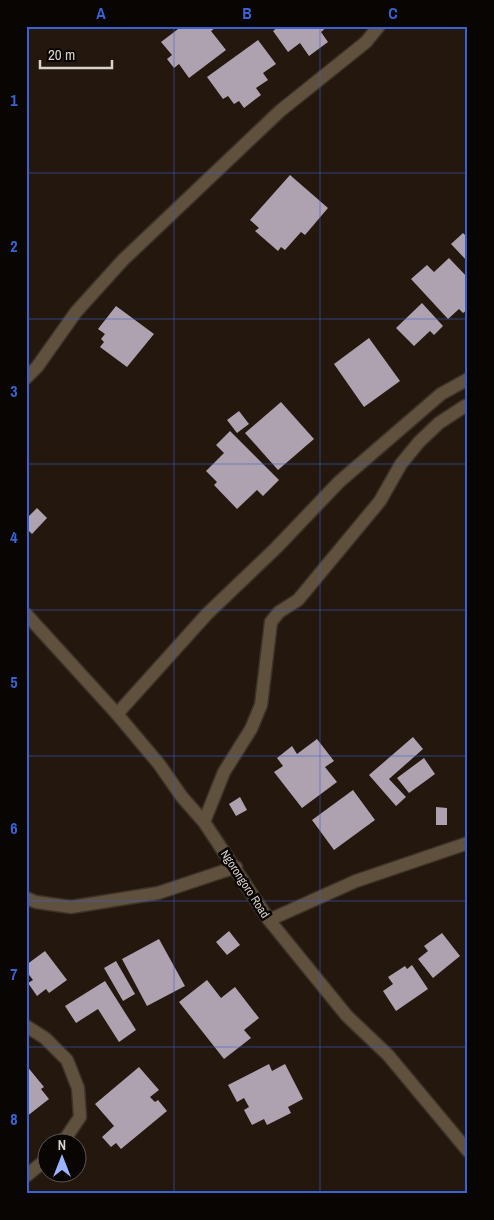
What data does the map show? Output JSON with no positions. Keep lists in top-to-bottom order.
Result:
{
  "streets": {
    "street": ["Ngorongoro Road"]
  },
  "scale_bar": "20 m",
  "north": "top",
  "grid": {
    "columns": ["A", "B", "C"],
    "rows": [
      "1",
      "2",
      "3",
      "4",
      "5",
      "6",
      "7",
      "8"
    ]
  }
}
